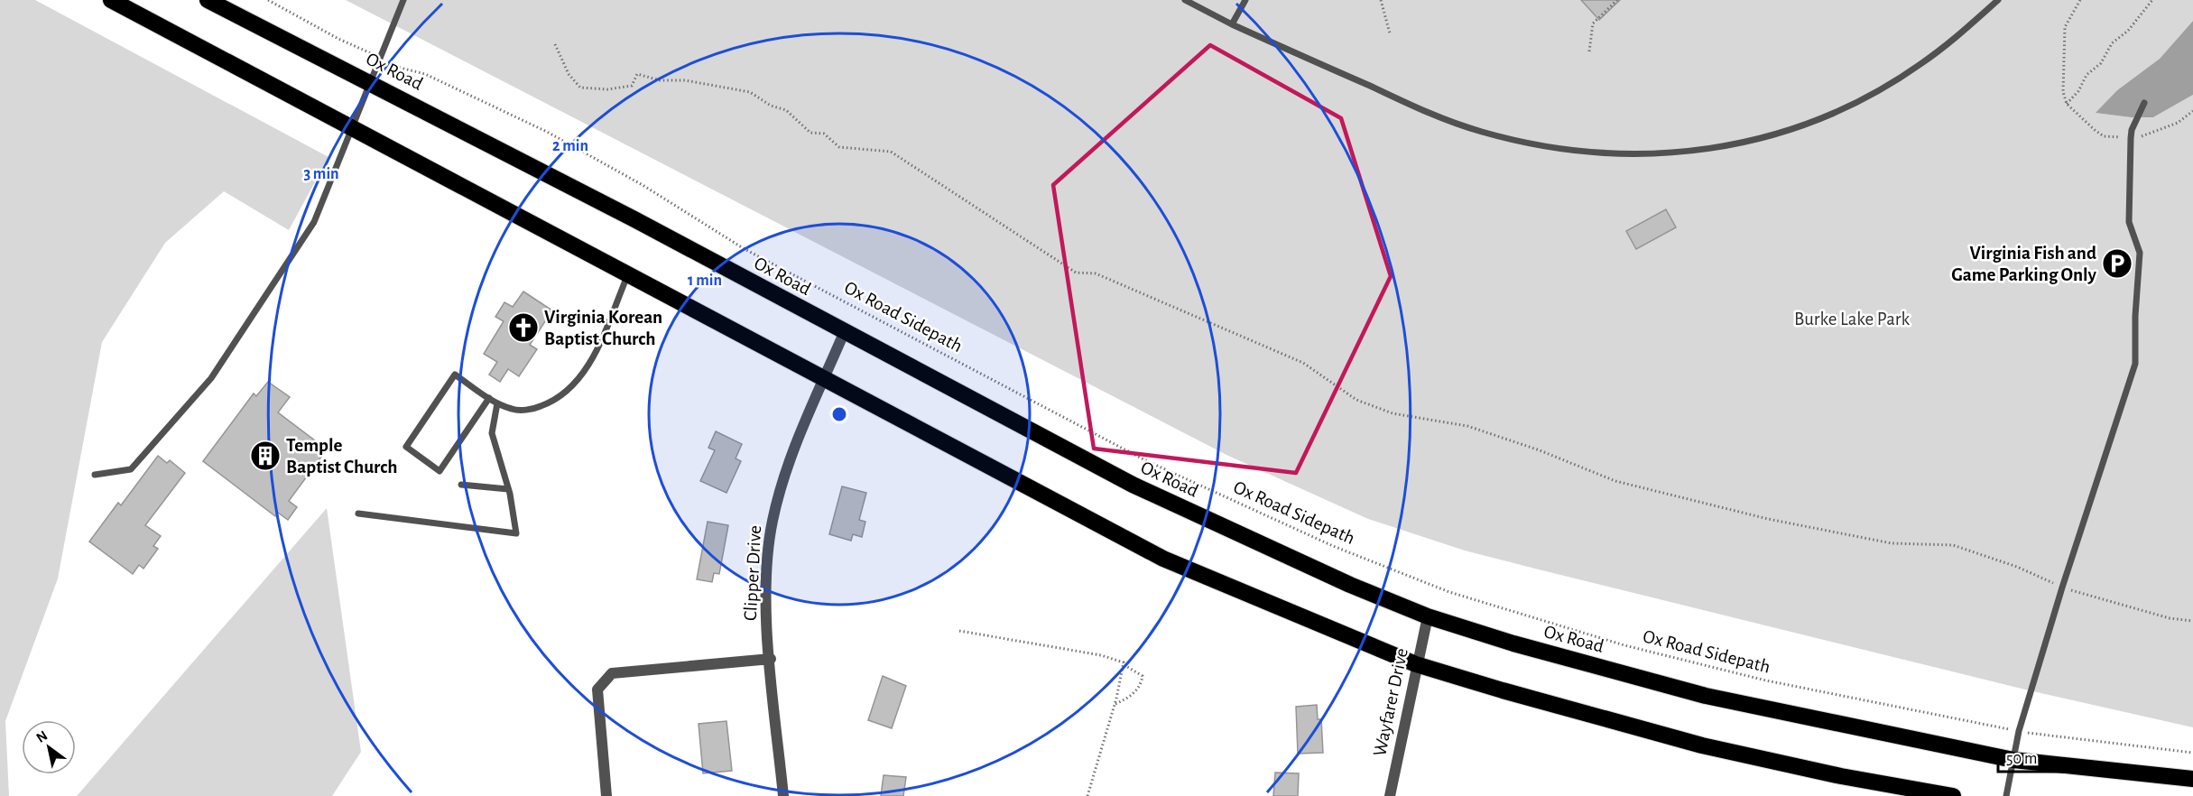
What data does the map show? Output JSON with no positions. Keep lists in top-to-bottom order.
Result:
{
  "streets": {
    "highway": ["Ox Road"],
    "street": ["Clipper Drive", "Wayfarer Drive"],
    "path": ["Ox Road Sidepath"]
  },
  "crossings": [
    ["Ox Road", "Clipper Drive"],
    ["Ox Road", "Wayfarer Drive"]
  ],
  "parks": ["Burke Lake Park"],
  "places": {
    "parking": ["Virginia Fish and Game Parking Only"],
    "church": ["Virginia Korean Baptist Church"],
    "building": ["Temple Baptist Church"]
  },
  "scale_bar": "50 m",
  "north": "top left",
  "rings": ["2 min", "3 min", "1 min"]
}
